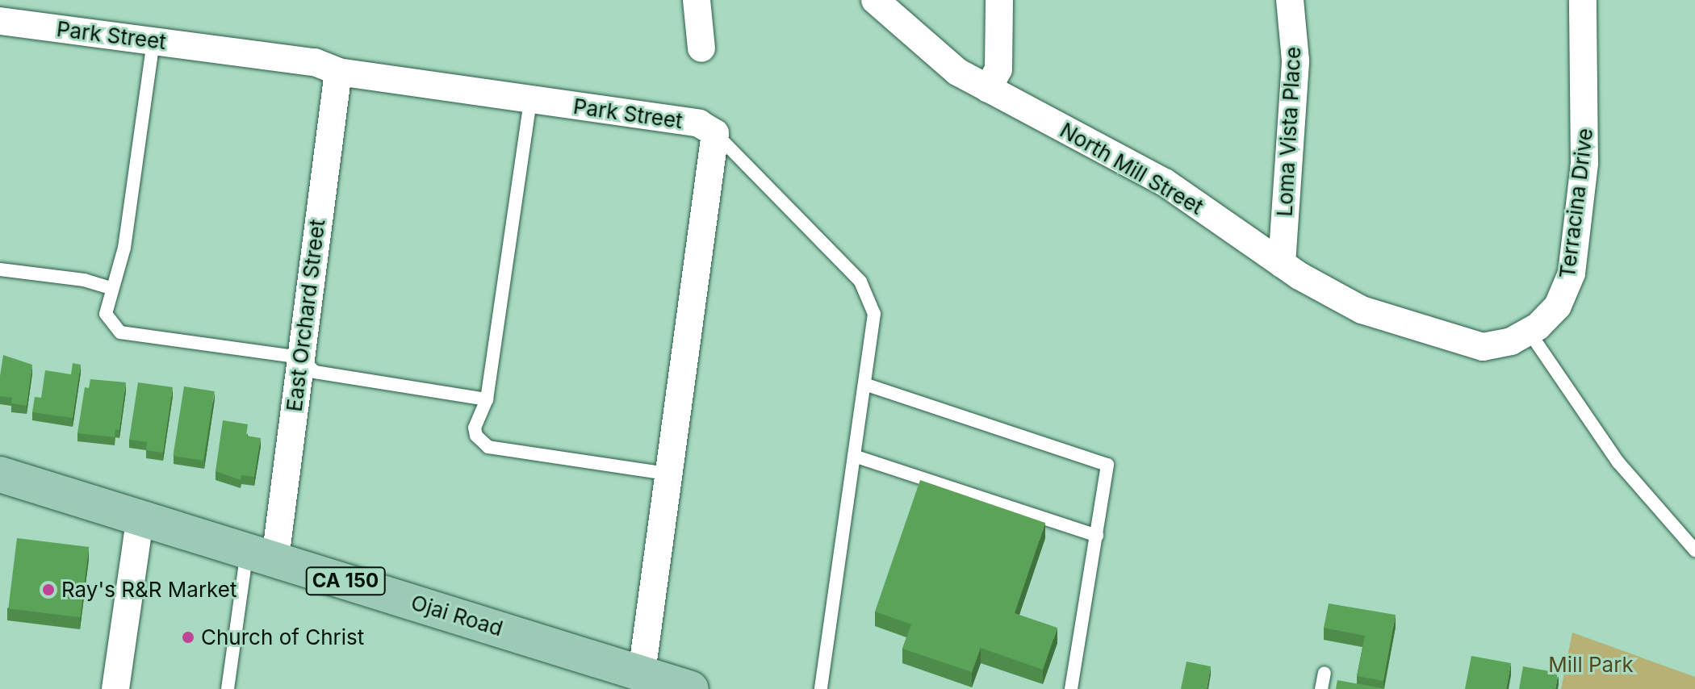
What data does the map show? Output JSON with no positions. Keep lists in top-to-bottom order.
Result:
{
  "streets": {
    "main road": ["CA 150", "Ojai Road"],
    "street": [
      "Park Street",
      "Loma Vista Place",
      "North Mill Street",
      "Terracina Drive",
      "East Orchard Street"
    ]
  },
  "crossings": [
    ["Park Street", "East Orchard Street"],
    ["Loma Vista Place", "North Mill Street"],
    ["North Mill Street", "Terracina Drive"],
    ["East Orchard Street", "Ojai Road"]
  ],
  "parks": ["Mill Park"],
  "places": ["Ray's R&R Market", "Church of Christ"]
}
